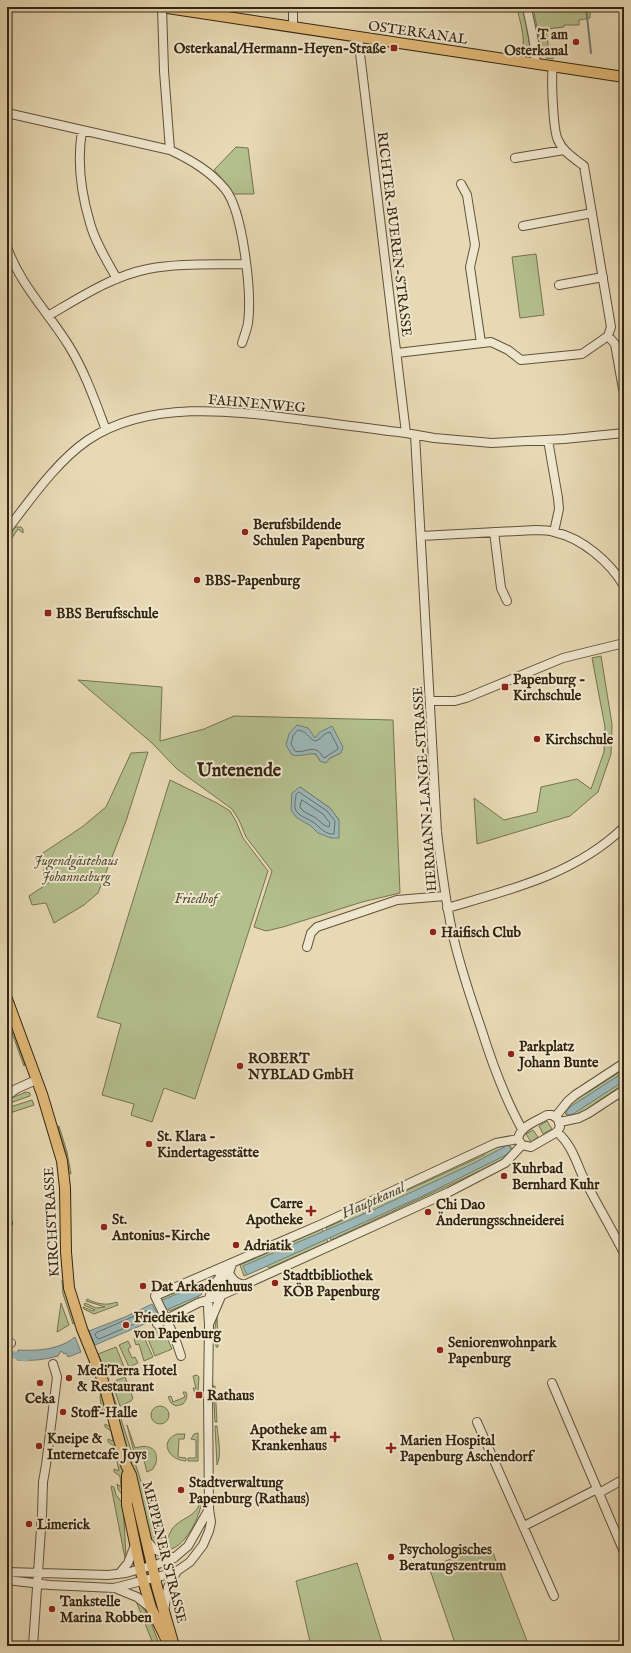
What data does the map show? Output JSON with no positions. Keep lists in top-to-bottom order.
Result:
{
  "streets": {
    "main road": ["OSTERKANAL", "KIRCHSTRASSE", "MEPPENER STRASSE"],
    "street": ["RICHTER-BUEREN-STRASSE", "FAHNENWEG", "HERMANN-LANGE-STRASSE"]
  },
  "crossings": [
    ["OSTERKANAL", "RICHTER-BUEREN-STRASSE"],
    ["RICHTER-BUEREN-STRASSE", "FAHNENWEG"],
    ["FAHNENWEG", "HERMANN-LANGE-STRASSE"],
    ["KIRCHSTRASSE", "MEPPENER STRASSE"]
  ],
  "districts": ["Untenende"],
  "water": ["Hauptkanal"],
  "parks": ["Jugendgästehaus Johannesburg", "Friedhof"],
  "places": {
    "other": [
      "T am Osterkanal",
      "Berufsbildende Schulen Papenburg",
      "BBS-Papenburg",
      "Kirchschule",
      "Haifisch Club",
      "Parkplatz Johann Bunte",
      "ROBERT NYBLAD GmbH",
      "St. Klara - Kindertagesstätte",
      "Kuhrbad Bernhard Kuhr",
      "Chi Dao Änderungsschneiderei",
      "St. Antonius-Kirche",
      "Adriatik",
      "Stadtbibliothek KÖB Papenburg",
      "Dat Arkadenhuus",
      "Friederike von Papenburg",
      "Seniorenwohnpark Papenburg",
      "MediTerra Hotel & Restaurant",
      "Ceka",
      "Stoff-Halle",
      "Kneipe & Internetcafe Joys",
      "Stadtverwaltung Papenburg (Rathaus)",
      "Limerick",
      "Psychologisches Beratungszentrum",
      "Tankstelle Marina Robben"
    ],
    "transit": [
      "Osterkanal/Hermann-Heyen-Straße",
      "BBS Berufsschule",
      "Papenburg - Kirchschule",
      "Rathaus"
    ],
    "health": ["Carre Apotheke", "Apotheke am Krankenhaus", "Marien Hospital Papenburg Aschendorf"]
  }
}
